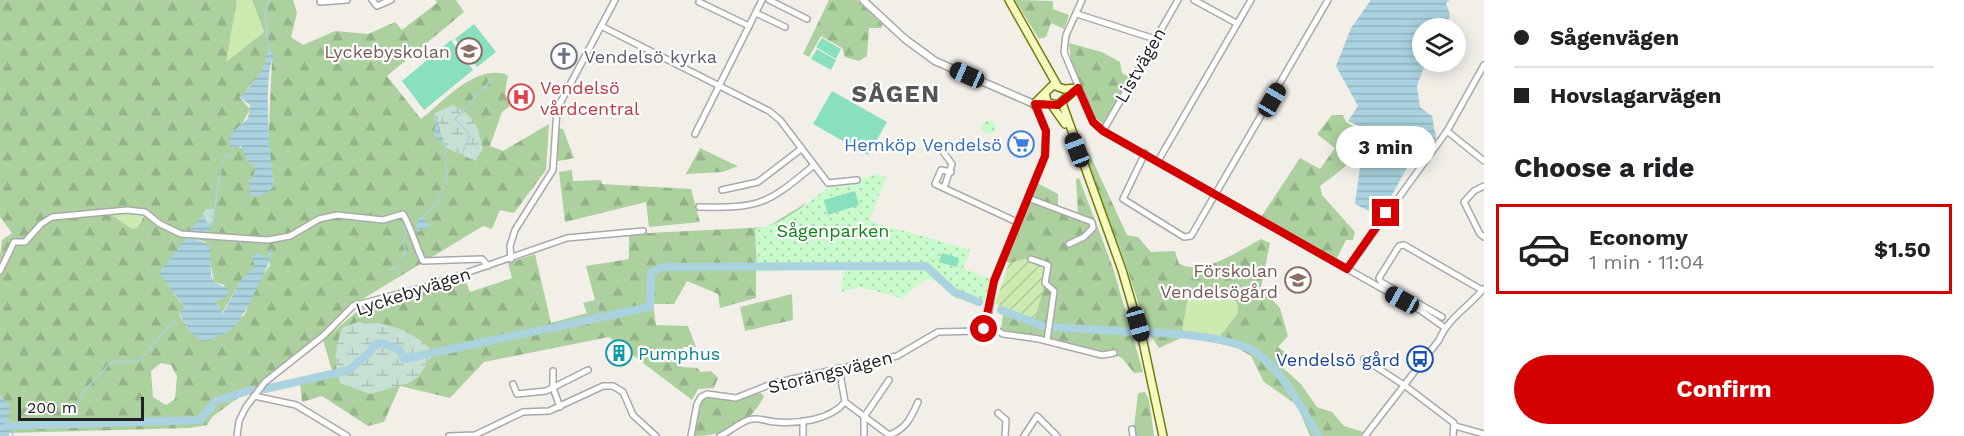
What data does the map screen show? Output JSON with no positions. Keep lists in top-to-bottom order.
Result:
{
  "streets": {
    "street": ["Listvägen", "Lyckebyvägen", "Storängsvägen"]
  },
  "districts": ["SÅGEN"],
  "parks": ["Sågenparken"],
  "places": {
    "school or university": ["Lyckebyskolan", "Förskolan Vendelsögård"],
    "church": ["Vendelsö kyrka"],
    "hospital": ["Vendelsö vårdcentral"],
    "supermarket": ["Hemköp Vendelsö"],
    "building": ["Pumphus"],
    "bus stop": ["Vendelsö gård"]
  },
  "scale_bar": "200 m",
  "page": {
    "banner": ["Sågenvägen", "Hovslagarvägen"],
    "bubble": "3 min",
    "heading": "Choose a ride",
    "list": [
      {
        "name": "Economy",
        "note": "1 min · 11:04",
        "value": "$1.50"
      }
    ],
    "buttons": "Confirm",
    "scale": "200 m"
  }
}
